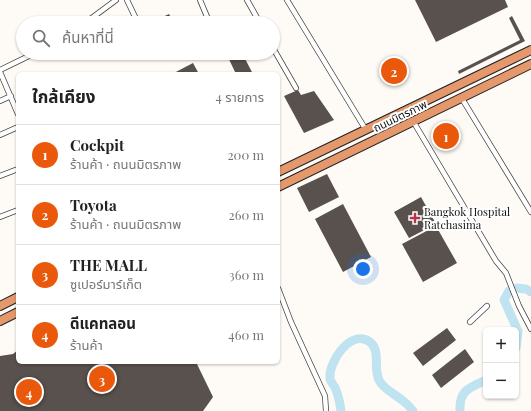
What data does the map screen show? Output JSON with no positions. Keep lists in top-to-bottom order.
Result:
{
  "streets": {
    "highway": ["ถนนมิตรภาพ"]
  },
  "places": {
    "health": ["Bangkok Hospital Ratchasima"]
  },
  "page": {
    "search": "ค้นหาที่นี่",
    "pins": [
      "2",
      "1",
      "3",
      "4"
    ],
    "heading": ["ใกล้เคียง", "4 รายการ"],
    "list": [
      {
        "mark": "1",
        "name": "Cockpit",
        "note": "ร้านค้า · ถนนมิตรภาพ",
        "value": "200 m"
      },
      {
        "mark": "2",
        "name": "Toyota",
        "note": "ร้านค้า · ถนนมิตรภาพ",
        "value": "260 m"
      },
      {
        "mark": "3",
        "name": "THE MALL",
        "note": "ซูเปอร์มาร์เก็ต",
        "value": "360 m"
      },
      {
        "mark": "4",
        "name": "ดีแคทลอน",
        "note": "ร้านค้า",
        "value": "460 m"
      }
    ],
    "map_buttons": ["+", "−"]
  }
}
